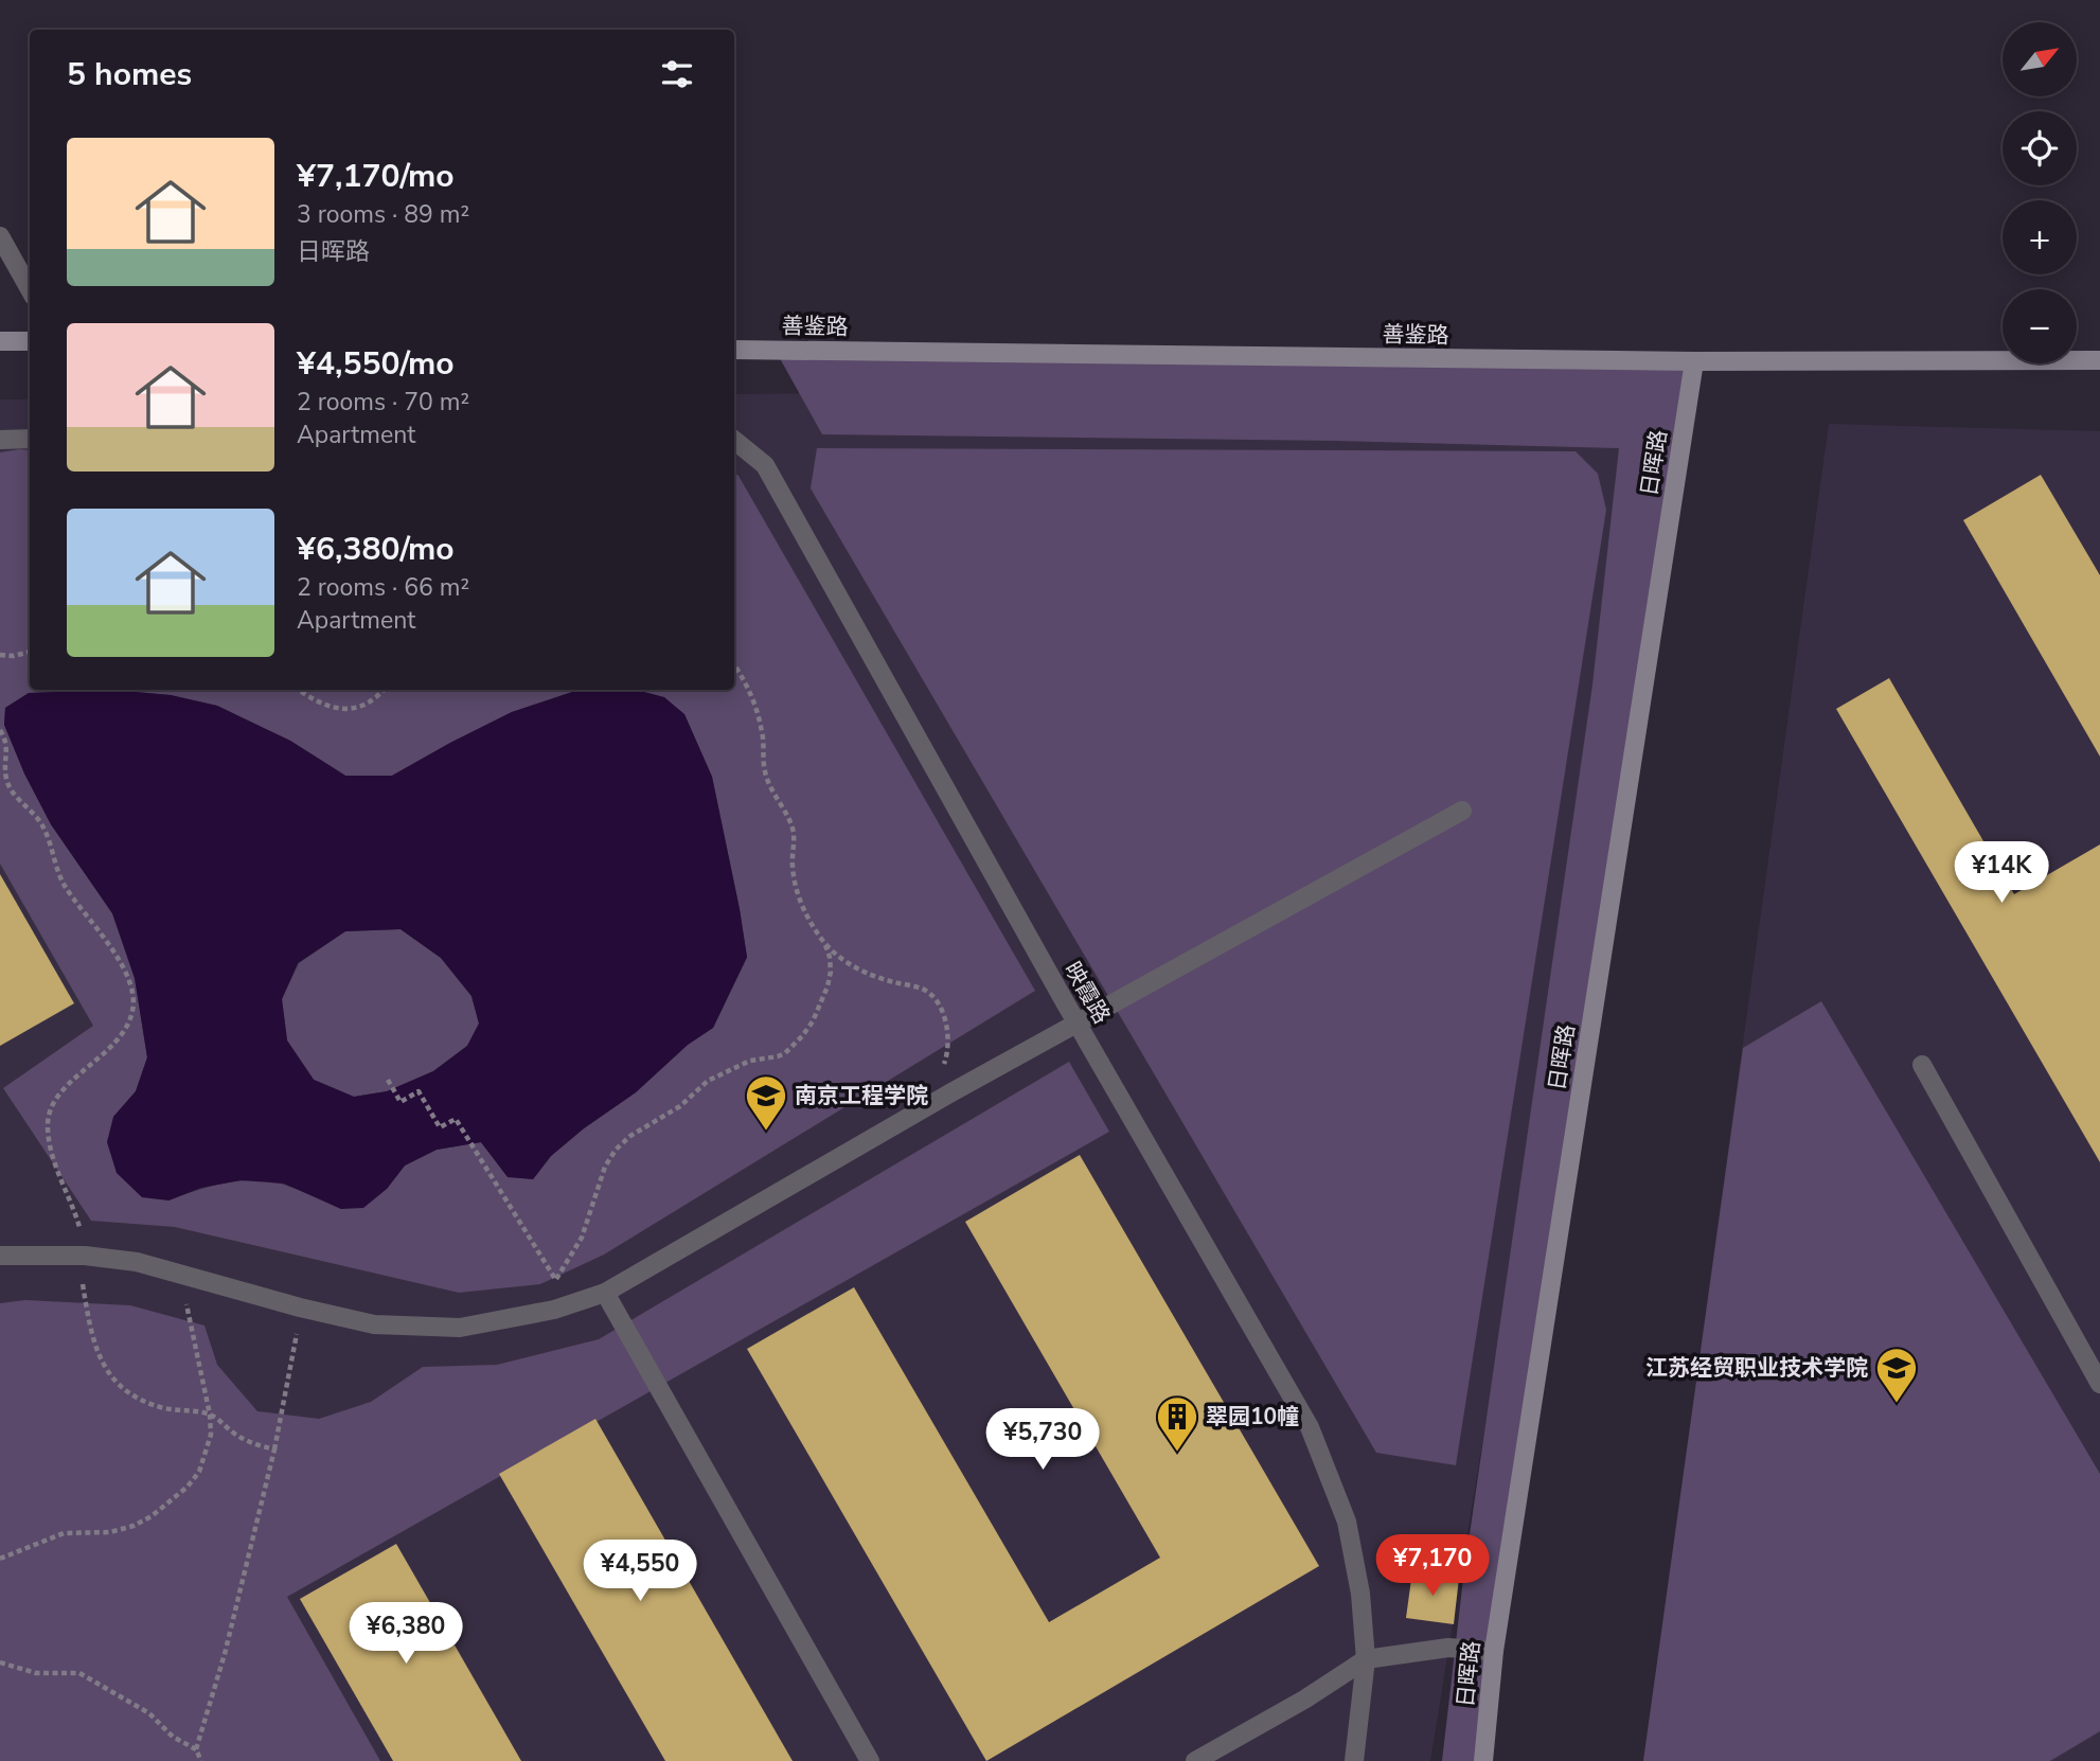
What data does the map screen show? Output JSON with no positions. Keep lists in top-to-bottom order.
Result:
{
  "streets": {
    "street": ["善鉴路", "日晖路"],
    "lane": ["映霞路"]
  },
  "crossings": [
    ["善鉴路", "日晖路"]
  ],
  "places": {
    "school or university": ["南京工程学院", "江苏经贸职业技术学院"],
    "building": ["翠园10幢"]
  },
  "north": "top right",
  "page": {
    "map_buttons": ["+", "−"],
    "heading": "5 homes",
    "list": [
      {
        "name": "¥7,170/mo",
        "note": "3 rooms · 89 m² · 日晖路"
      },
      {
        "name": "¥4,550/mo",
        "note": "2 rooms · 70 m² · Apartment"
      },
      {
        "name": "¥6,380/mo",
        "note": "2 rooms · 66 m² · Apartment"
      }
    ],
    "price": [
      "¥14K",
      "¥5,730",
      "¥7,170",
      "¥4,550",
      "¥6,380"
    ]
  }
}
